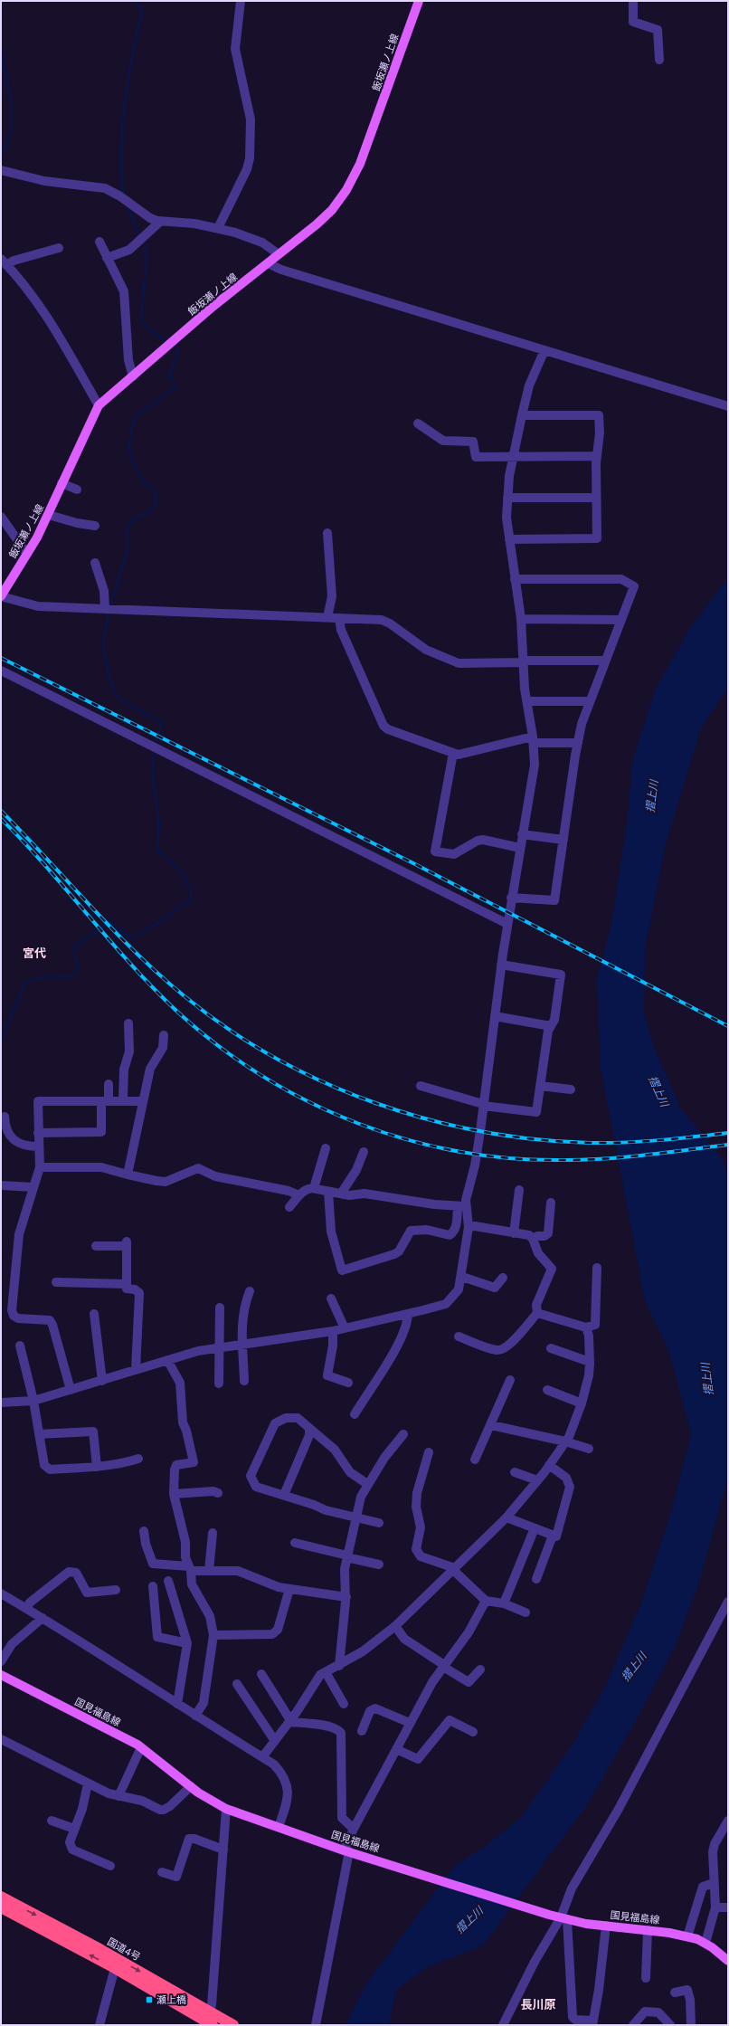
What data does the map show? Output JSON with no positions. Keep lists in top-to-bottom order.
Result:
{
  "streets": {
    "highway": ["国道4号"],
    "main road": ["飯坂瀬ノ上線", "国見福島線"]
  },
  "districts": ["宮代", "長川原"],
  "water": ["摺上川"],
  "places": {
    "transit": ["瀬上橋"]
  }
}
